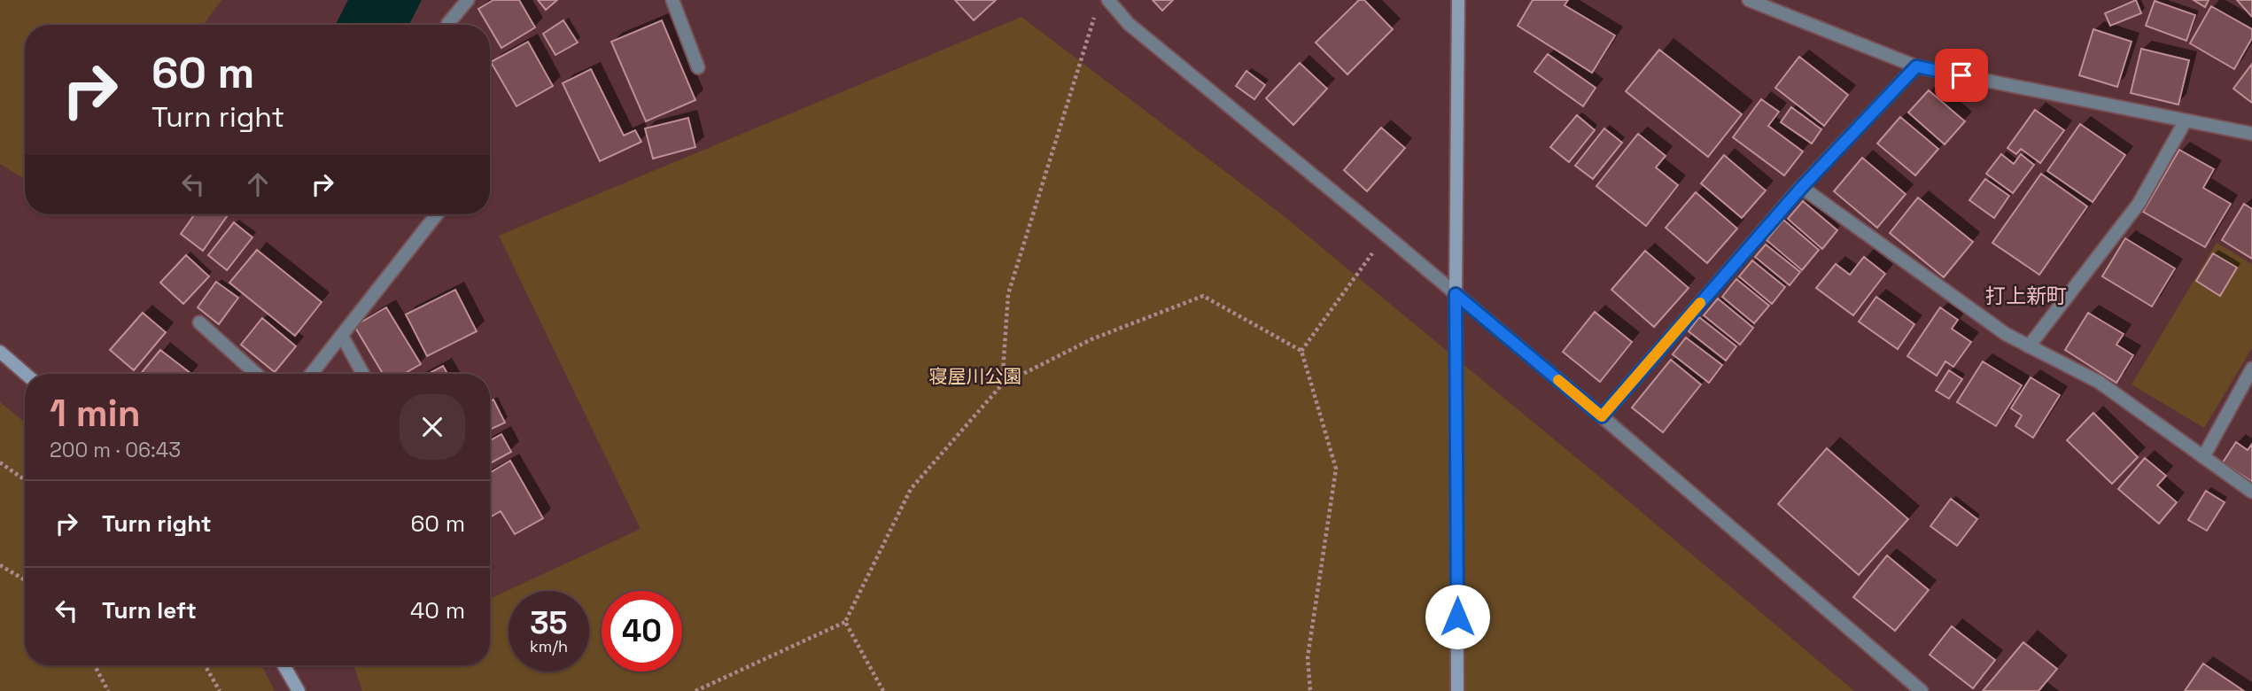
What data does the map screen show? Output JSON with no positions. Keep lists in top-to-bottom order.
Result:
{
  "districts": ["打上新町"],
  "parks": ["寝屋川公園"],
  "page": {
    "turn": ["60 m", "Turn right"],
    "heading": ["1 min", "200 m · 06:43"],
    "list": [
      {
        "name": "Turn right",
        "value": "60 m"
      },
      {
        "name": "Turn left",
        "value": "40 m"
      }
    ],
    "speed": "35 km/h",
    "limit": "40"
  }
}
